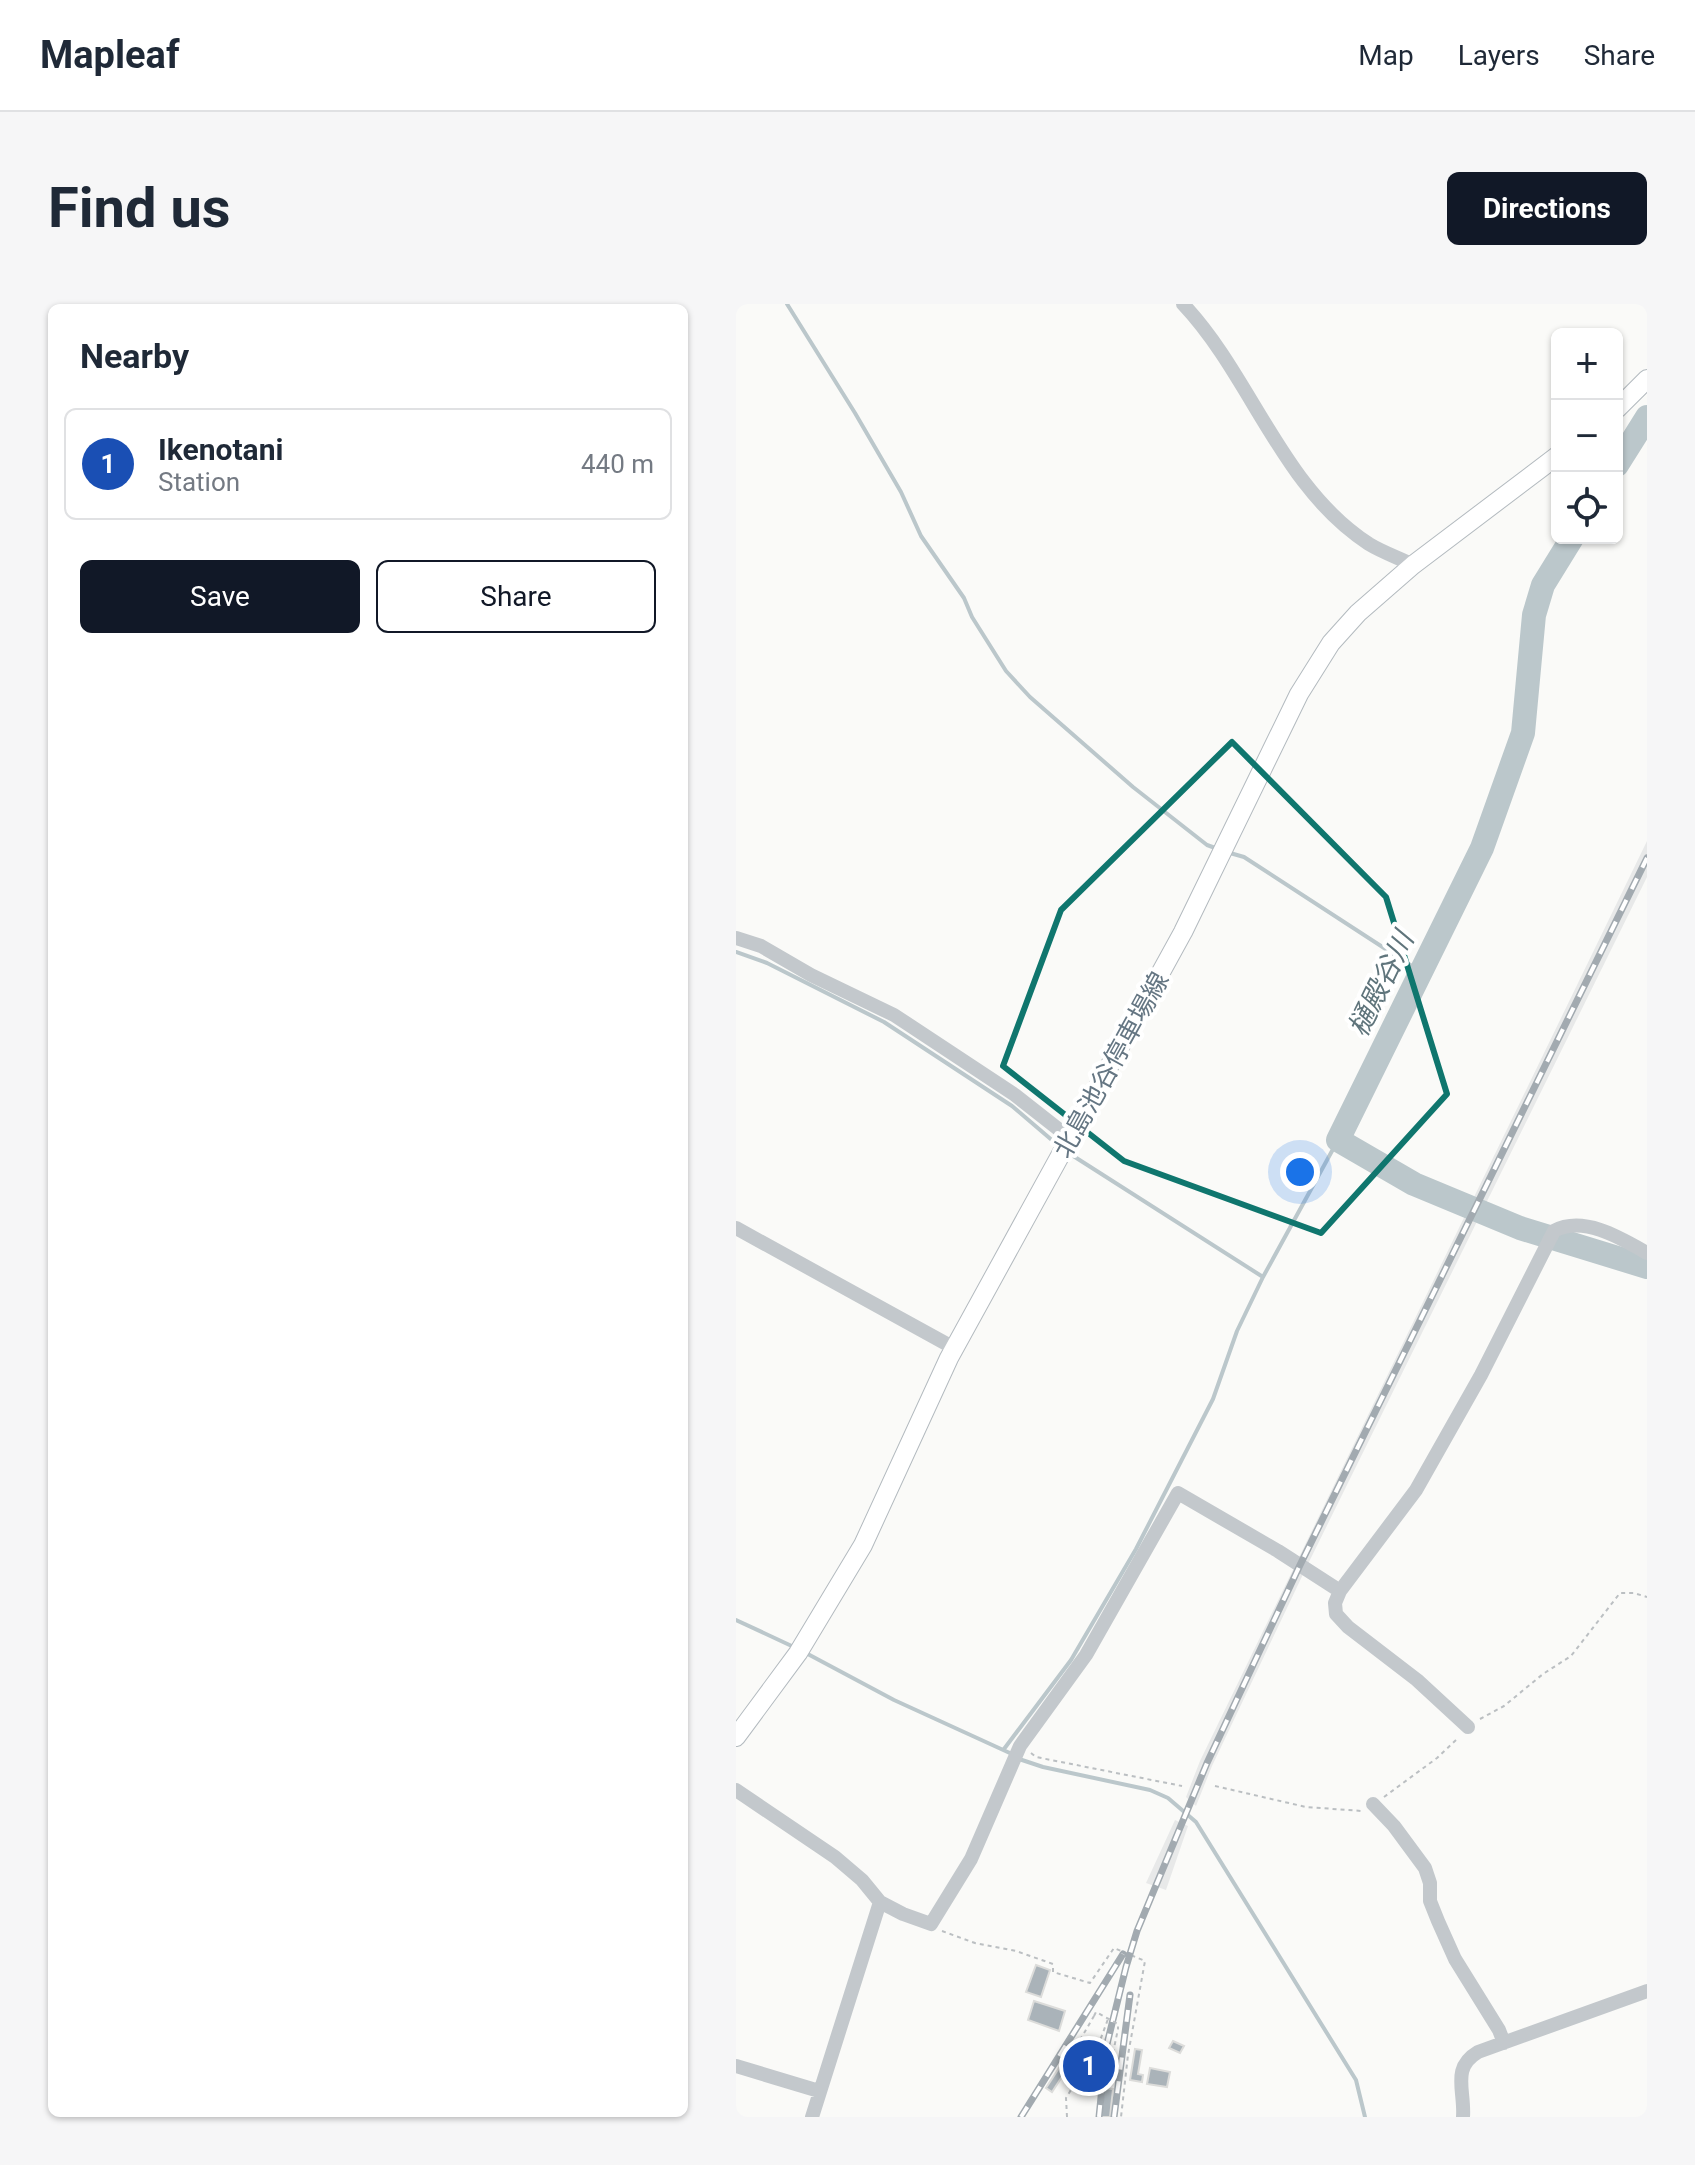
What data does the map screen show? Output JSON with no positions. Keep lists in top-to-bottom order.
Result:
{
  "streets": {
    "main road": ["北島池谷停車場線"]
  },
  "water": ["樋殿谷川"],
  "page": {
    "header": "Mapleaf",
    "nav": ["Map", "Layers", "Share"],
    "buttons": [
      "Directions",
      ["Save", "Share"]
    ],
    "title": "Find us",
    "heading": "Nearby",
    "map_buttons": ["+", "−"],
    "list": [
      {
        "mark": "1",
        "name": "Ikenotani",
        "note": "Station",
        "value": "440 m"
      }
    ],
    "pins": "1"
  }
}
